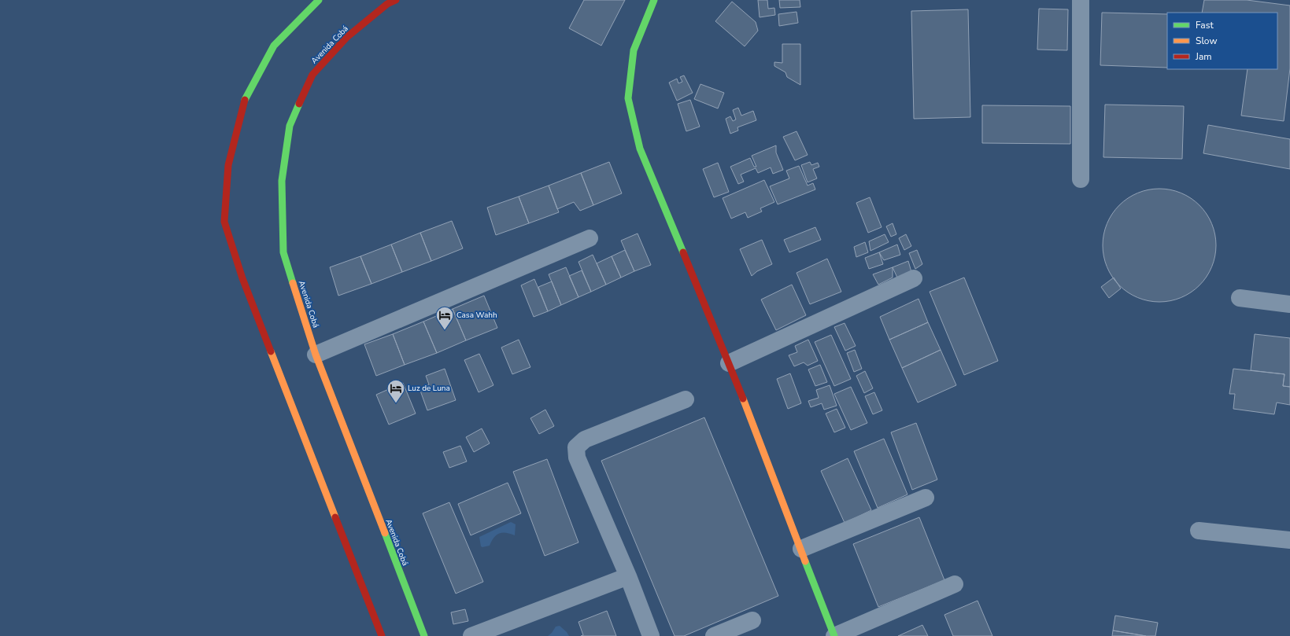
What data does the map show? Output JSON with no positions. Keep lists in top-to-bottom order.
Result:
{
  "streets": {
    "street": ["Avenida Cobá"]
  },
  "places": {
    "hotel": ["Casa Wahh", "Luz de Luna"]
  },
  "legend": ["Fast", "Slow", "Jam"]
}
